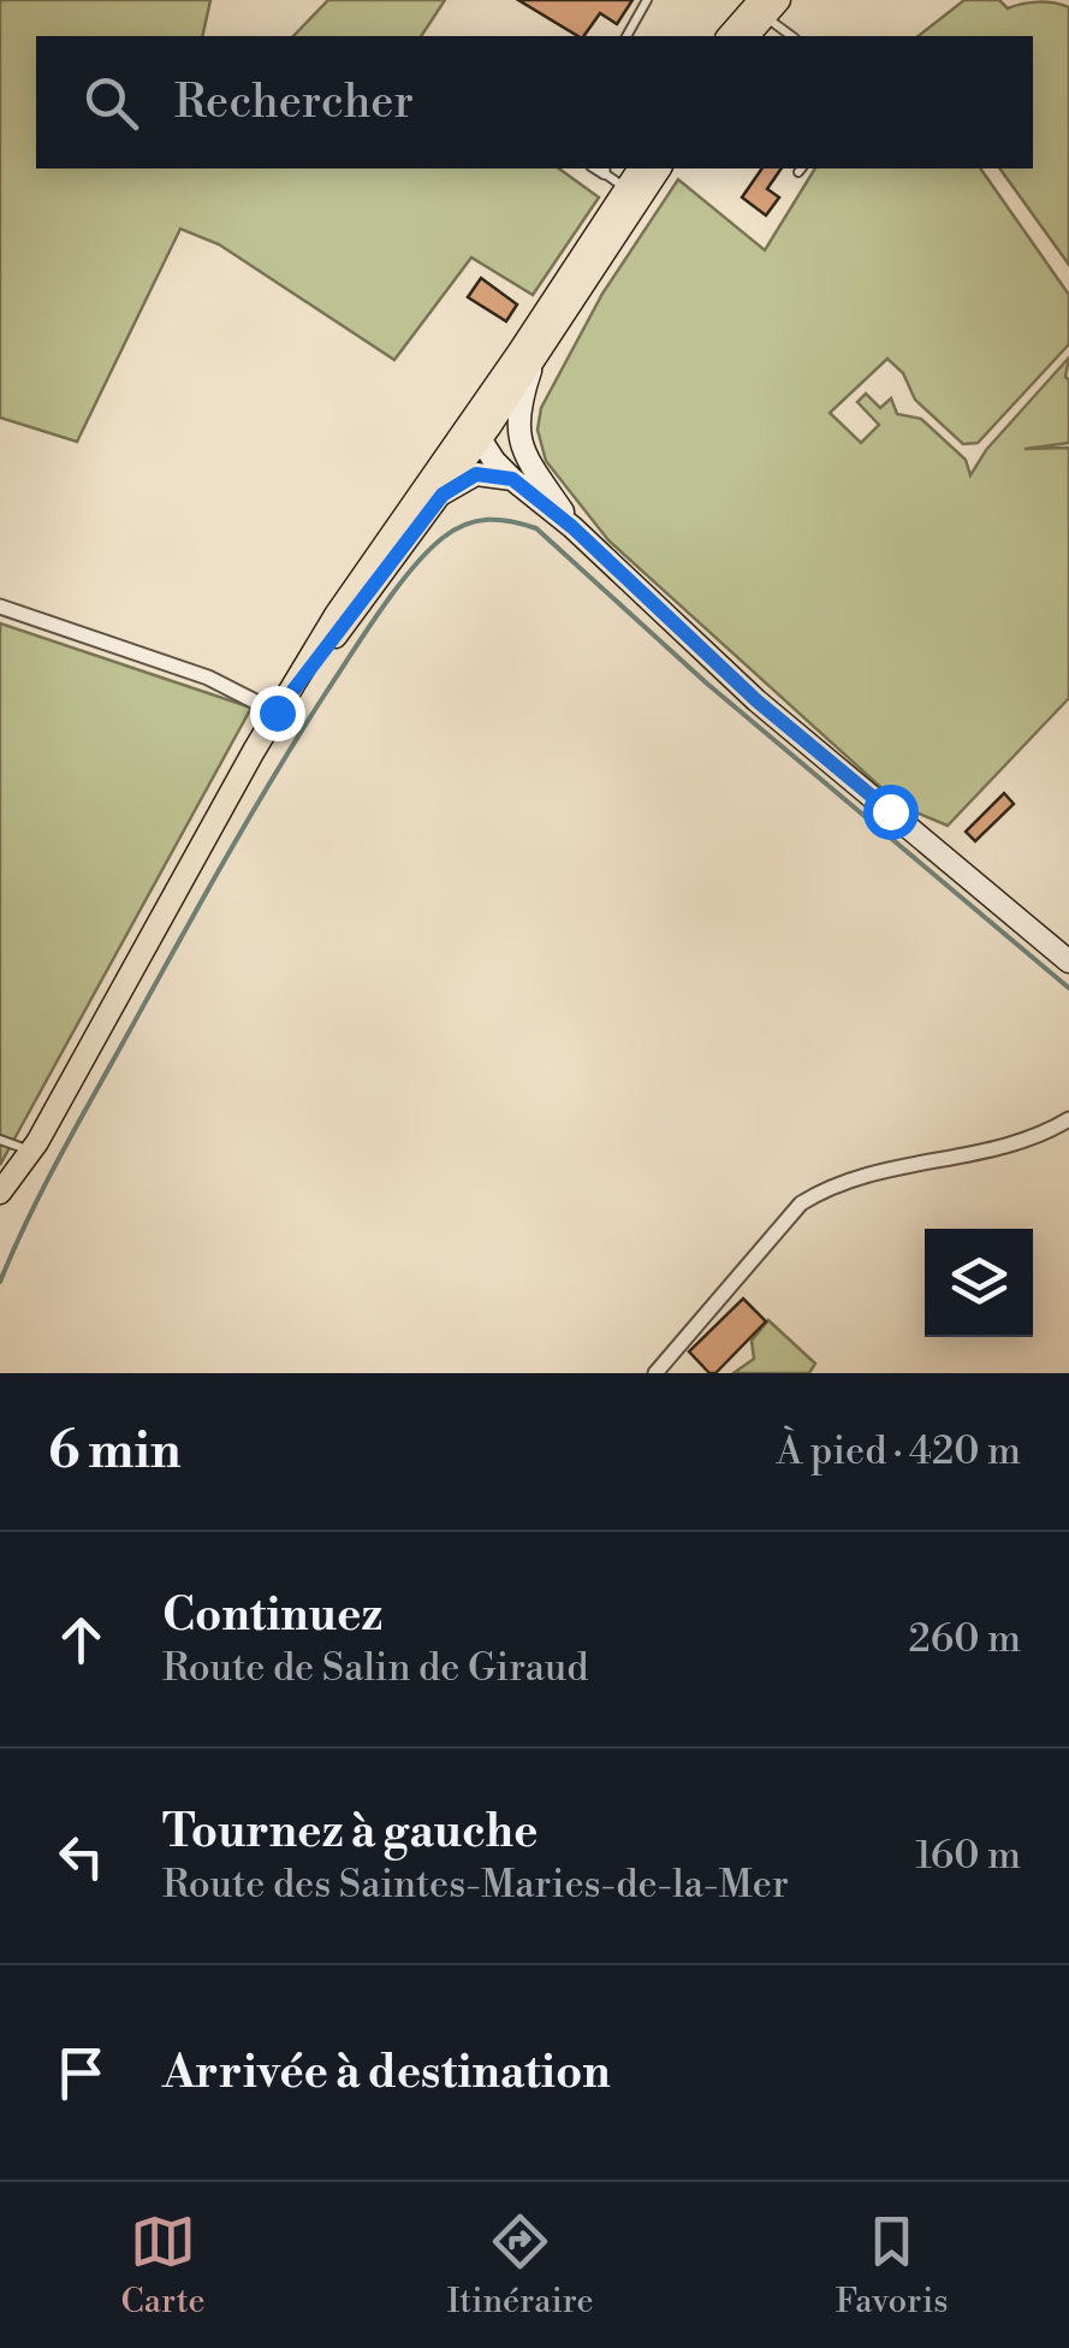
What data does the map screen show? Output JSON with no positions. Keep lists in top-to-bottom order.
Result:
{
  "page": {
    "search": "Rechercher",
    "heading": ["6 min", "À pied · 420 m"],
    "list": [
      ["Continuez", "Route de Salin de Giraud", "260 m"],
      ["Tournez à gauche", "Route des Saintes-Maries-de-la-Mer", "160 m"],
      "Arrivée à destination"
    ],
    "nav": ["Carte", "Itinéraire", "Favoris"]
  }
}
